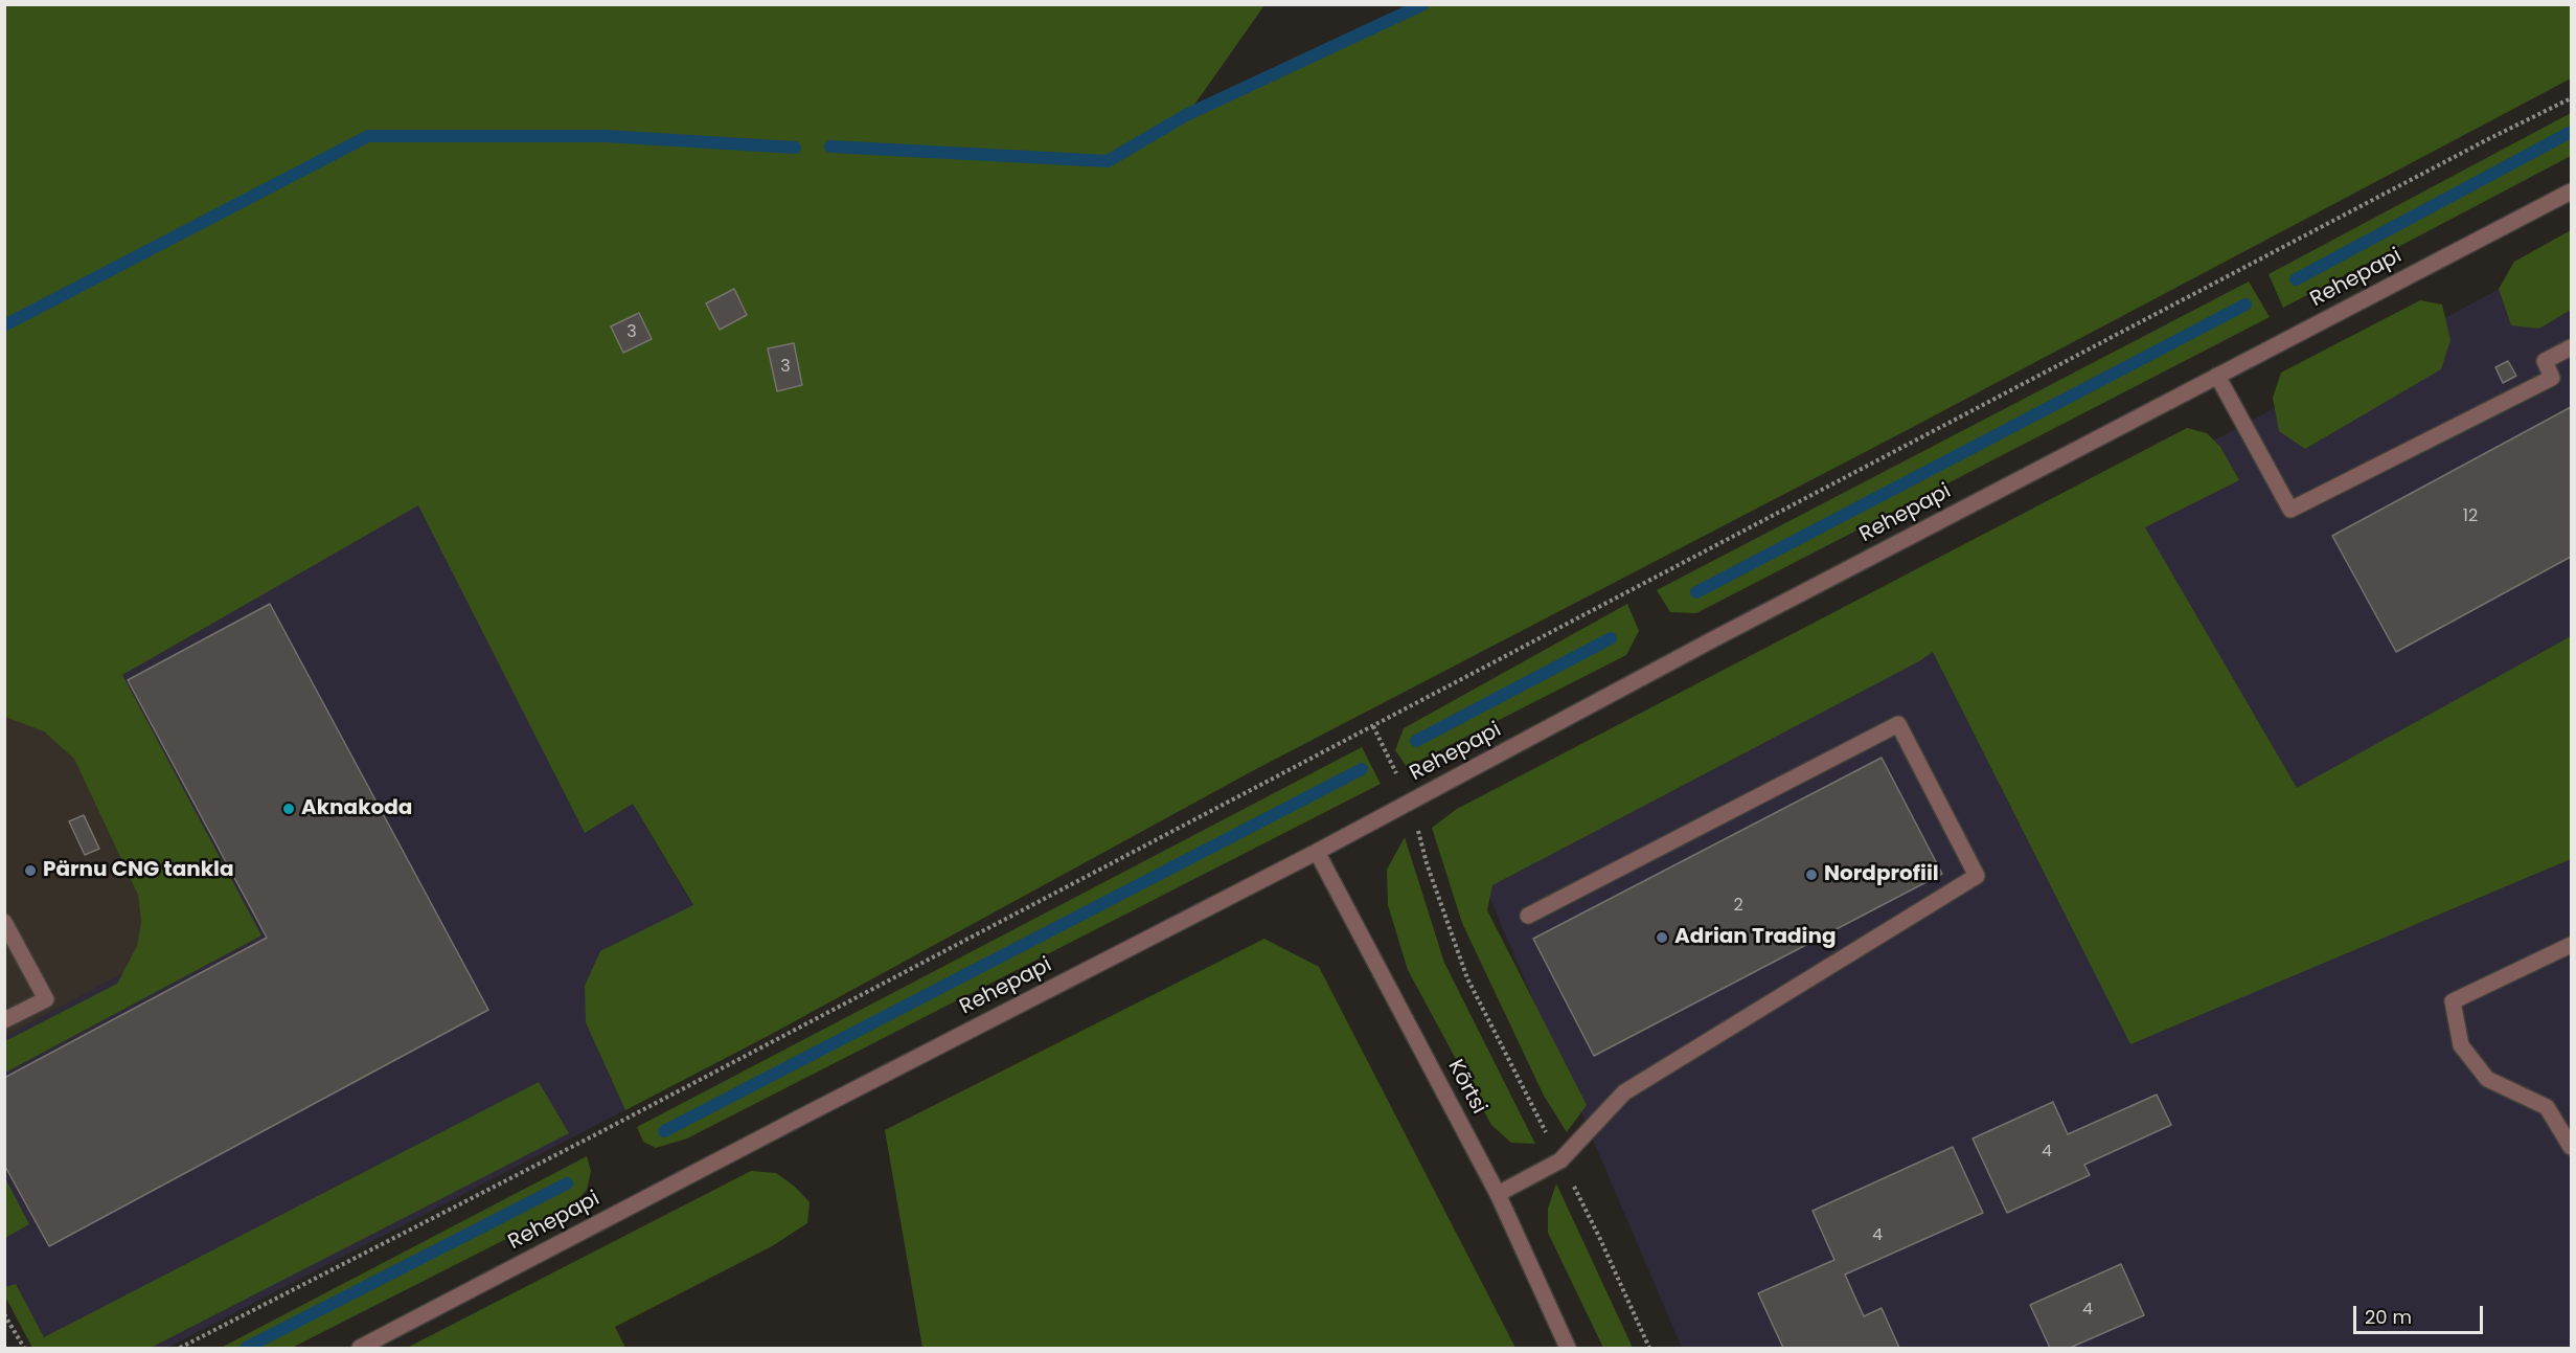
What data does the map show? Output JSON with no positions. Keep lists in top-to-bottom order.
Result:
{
  "streets": {
    "street": ["Rehepapi", "Kõrtsi"]
  },
  "crossings": [
    ["Rehepapi", "Kõrtsi"]
  ],
  "places": [
    "Aknakoda",
    "Pärnu CNG tankla",
    "Nordprofiil",
    "Adrian Trading"
  ],
  "house_numbers": [
    "3",
    "3",
    "12",
    "2",
    "4",
    "4",
    "4"
  ],
  "scale_bar": "20 m"
}
